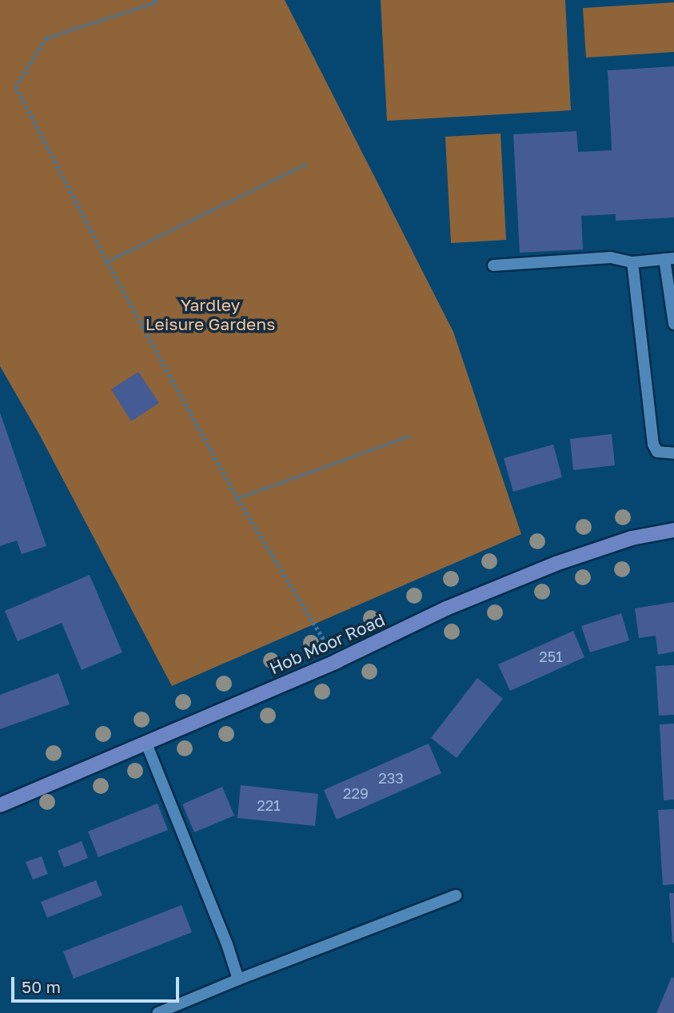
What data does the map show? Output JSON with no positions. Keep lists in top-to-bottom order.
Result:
{
  "streets": {
    "street": ["Hob Moor Road"]
  },
  "parks": ["Yardley Leisure Gardens"],
  "house_numbers": [
    "251",
    "233",
    "229",
    "221"
  ],
  "scale_bar": "50 m"
}
